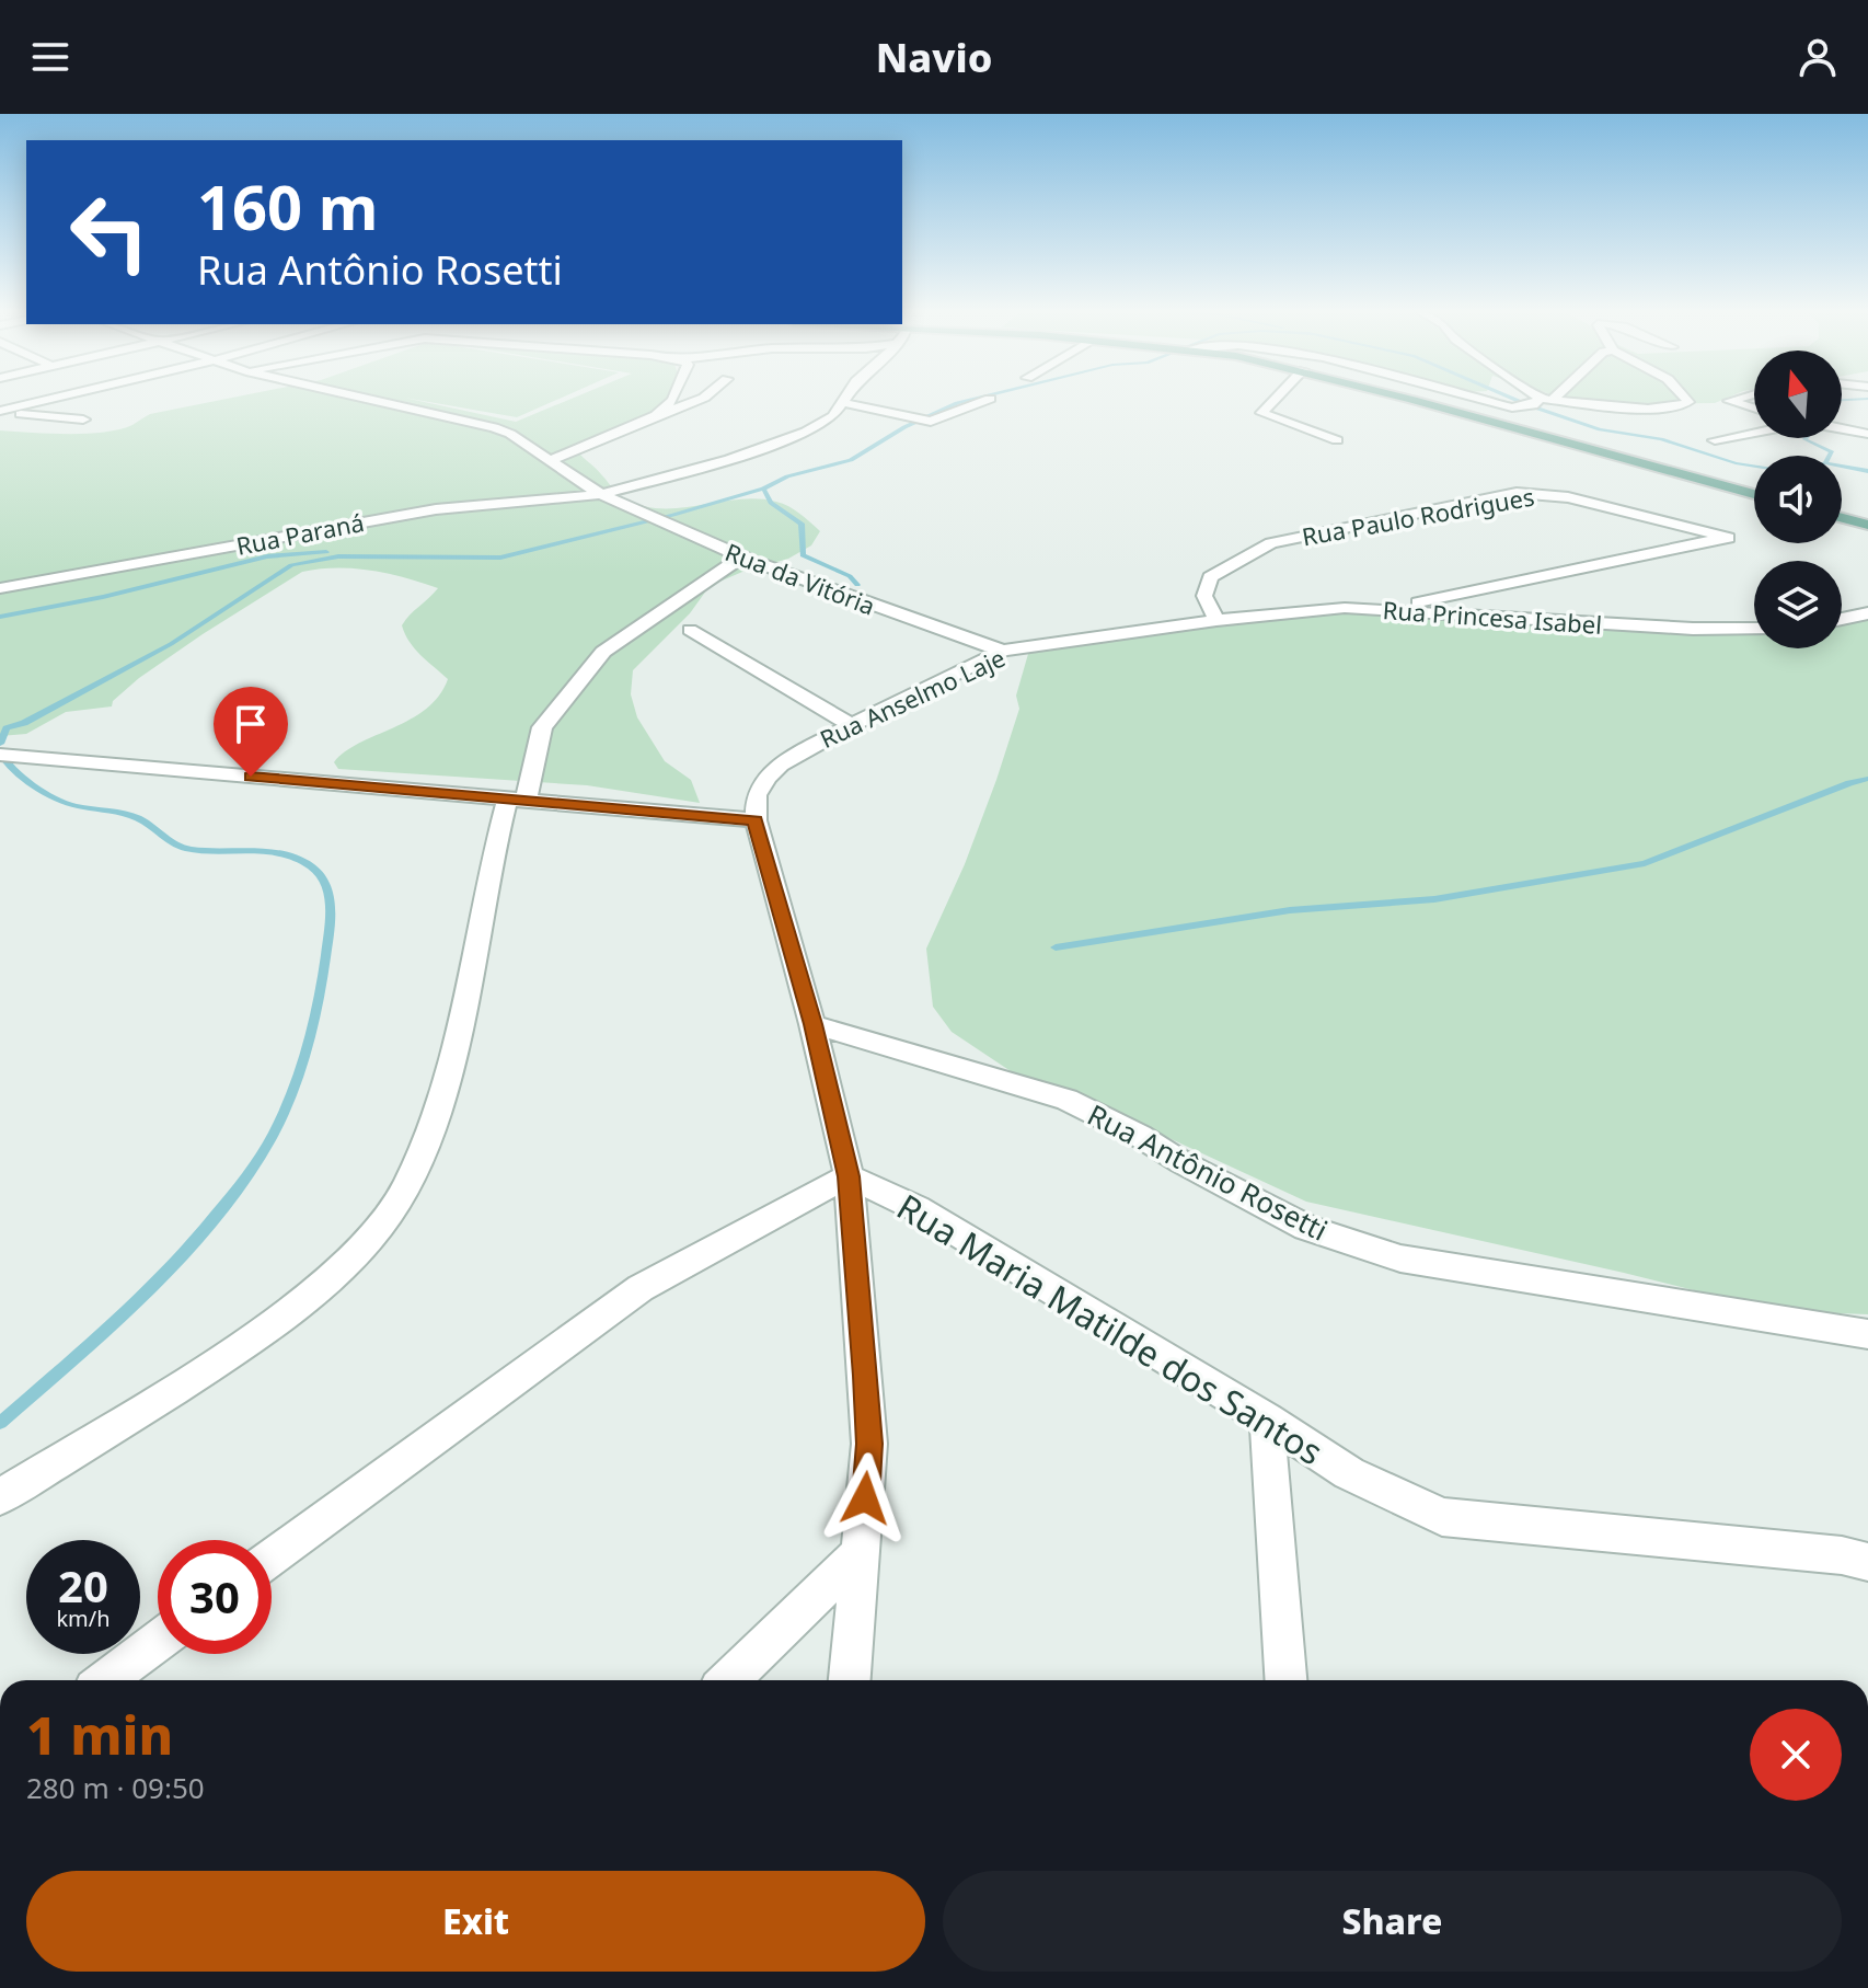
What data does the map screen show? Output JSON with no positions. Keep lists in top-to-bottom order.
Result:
{
  "streets": {
    "street": [
      "Rua Paulo Rodrigues",
      "Rua Paraná",
      "Rua da Vitória",
      "Rua Princesa Isabel",
      "Rua Anselmo Laje",
      "Rua Antônio Rosetti",
      "Rua Maria Matilde dos Santos"
    ]
  },
  "crossings": [
    ["Rua Paulo Rodrigues", "Rua Princesa Isabel"],
    ["Rua Paulo Rodrigues", "Rua Anselmo Laje"],
    ["Rua Paraná", "Rua da Vitória"],
    ["Rua da Vitória", "Rua Anselmo Laje"],
    ["Rua Princesa Isabel", "Rua Anselmo Laje"]
  ],
  "north": "top",
  "page": {
    "header": "Navio",
    "turn": ["160 m", "Rua Antônio Rosetti"],
    "speed": "20 km/h",
    "limit": "30",
    "heading": ["1 min", "280 m · 09:50"],
    "buttons": ["Exit", "Share"]
  }
}
